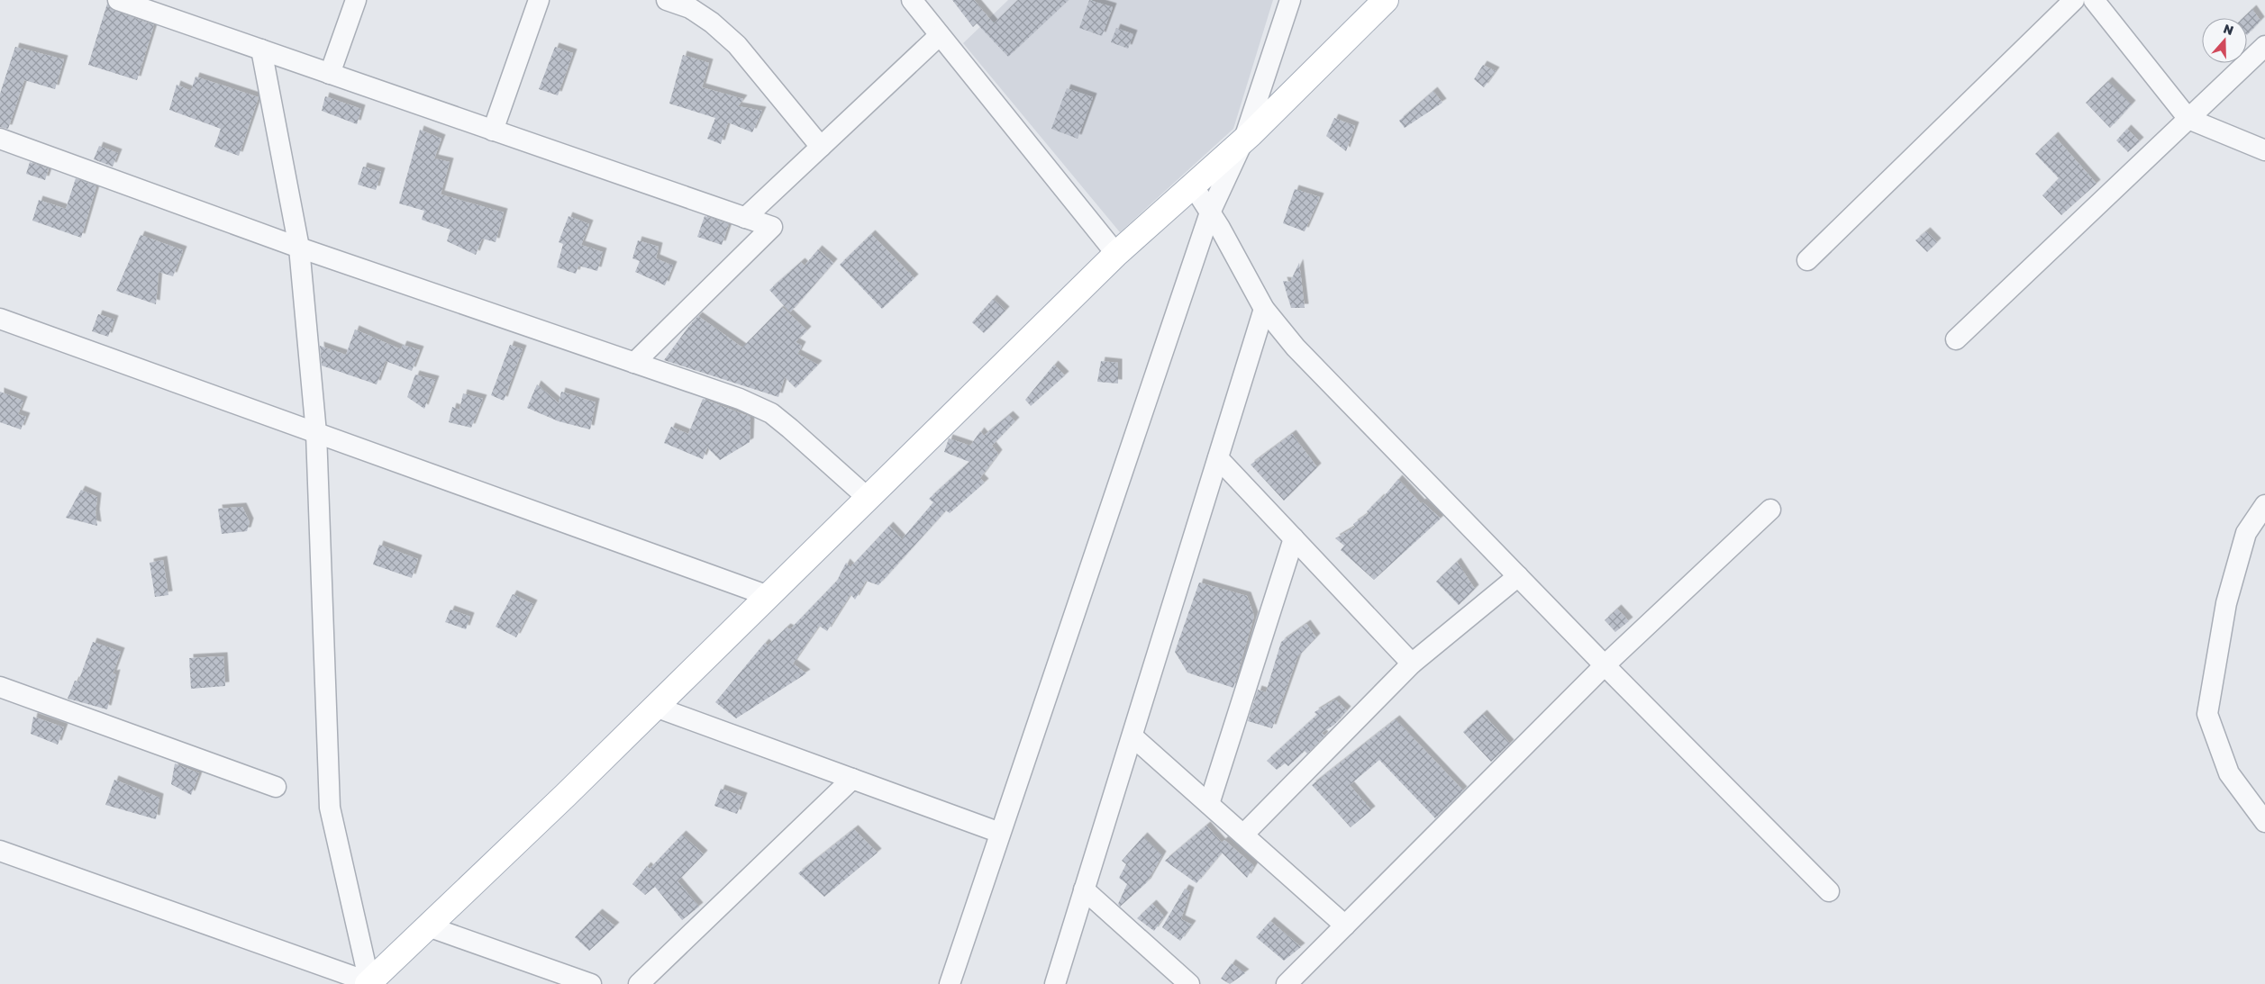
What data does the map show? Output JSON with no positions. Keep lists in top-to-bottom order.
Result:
{
  "north": "top"
}
